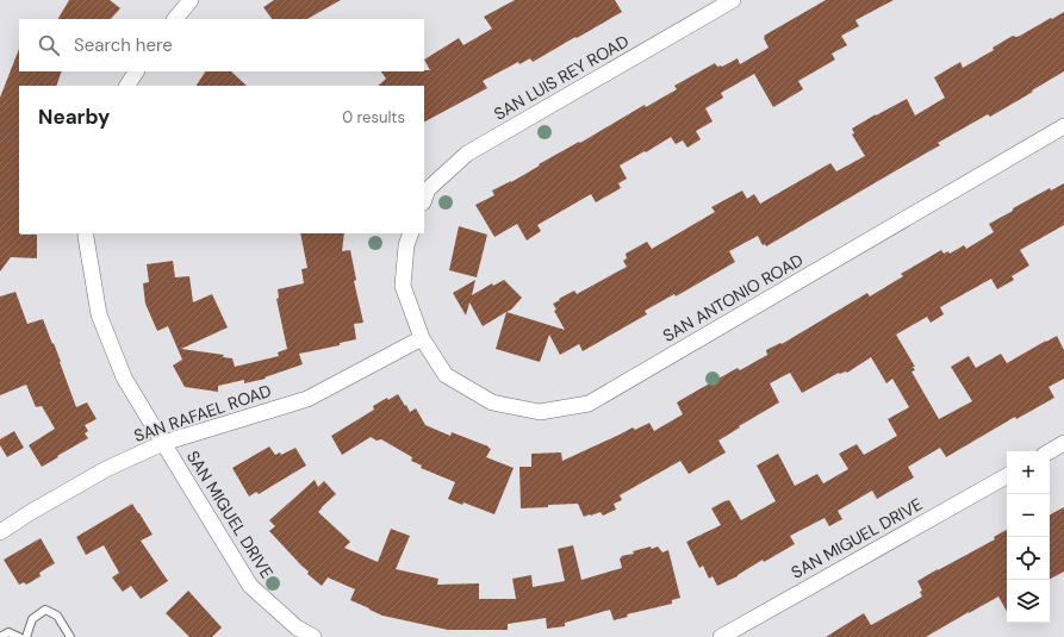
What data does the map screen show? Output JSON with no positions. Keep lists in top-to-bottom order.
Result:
{
  "streets": {
    "street": [
      "SAN LUIS REY ROAD",
      "SAN ANTONIO ROAD",
      "SAN RAFAEL ROAD",
      "SAN MIGUEL DRIVE"
    ]
  },
  "crossings": [
    ["SAN ANTONIO ROAD", "SAN RAFAEL ROAD"],
    ["SAN RAFAEL ROAD", "SAN MIGUEL DRIVE"]
  ],
  "page": {
    "search": "Search here",
    "heading": ["Nearby", "0 results"],
    "map_buttons": ["+", "−"]
  }
}
